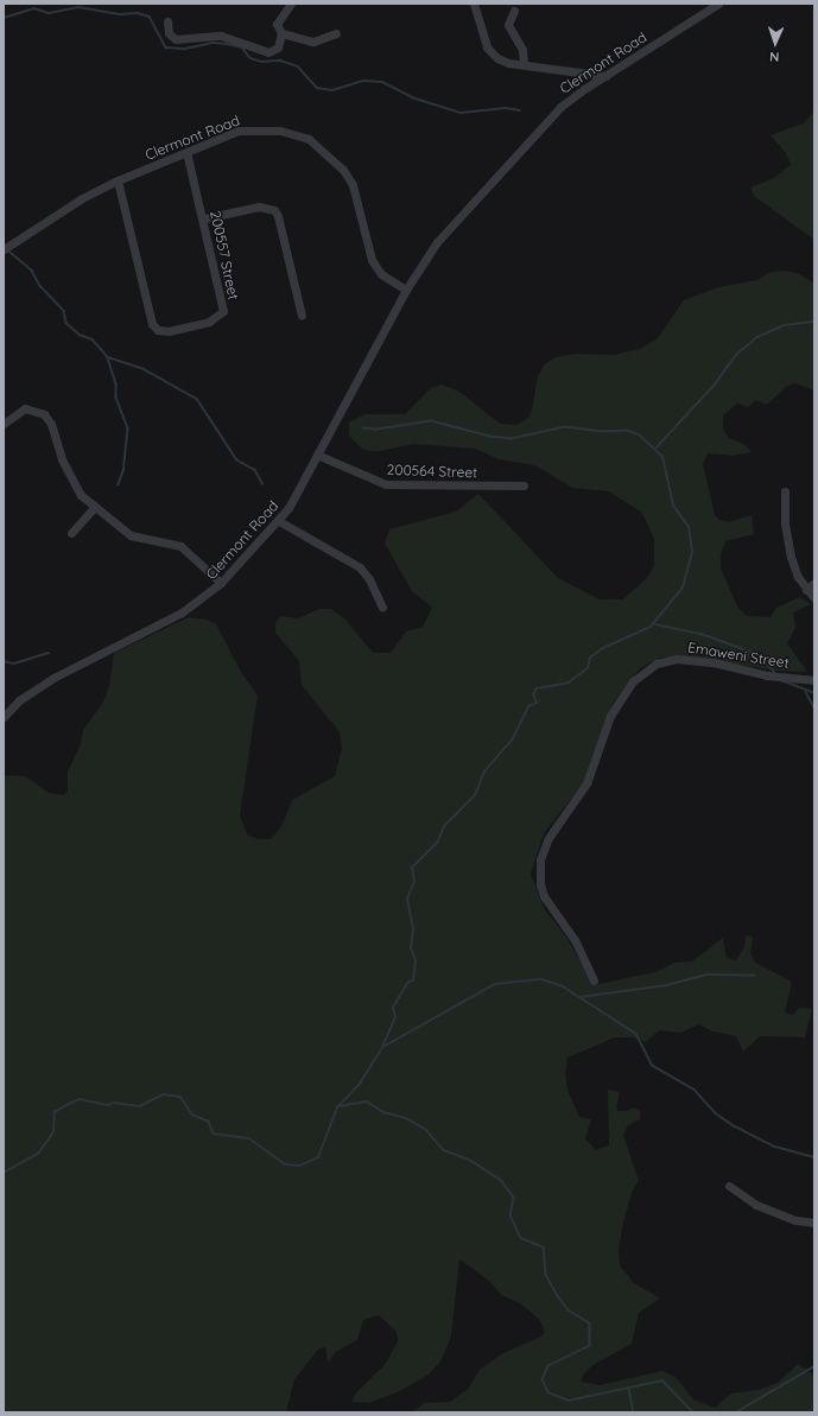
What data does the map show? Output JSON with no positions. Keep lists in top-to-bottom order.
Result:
{
  "streets": {
    "street": [
      "Clermont Road",
      "200557 Street",
      "200564 Street",
      "Emaweni Street"
    ]
  },
  "crossings": [
    ["Clermont Road", "200557 Street"],
    ["Clermont Road", "200564 Street"]
  ],
  "north": "bottom"
}
